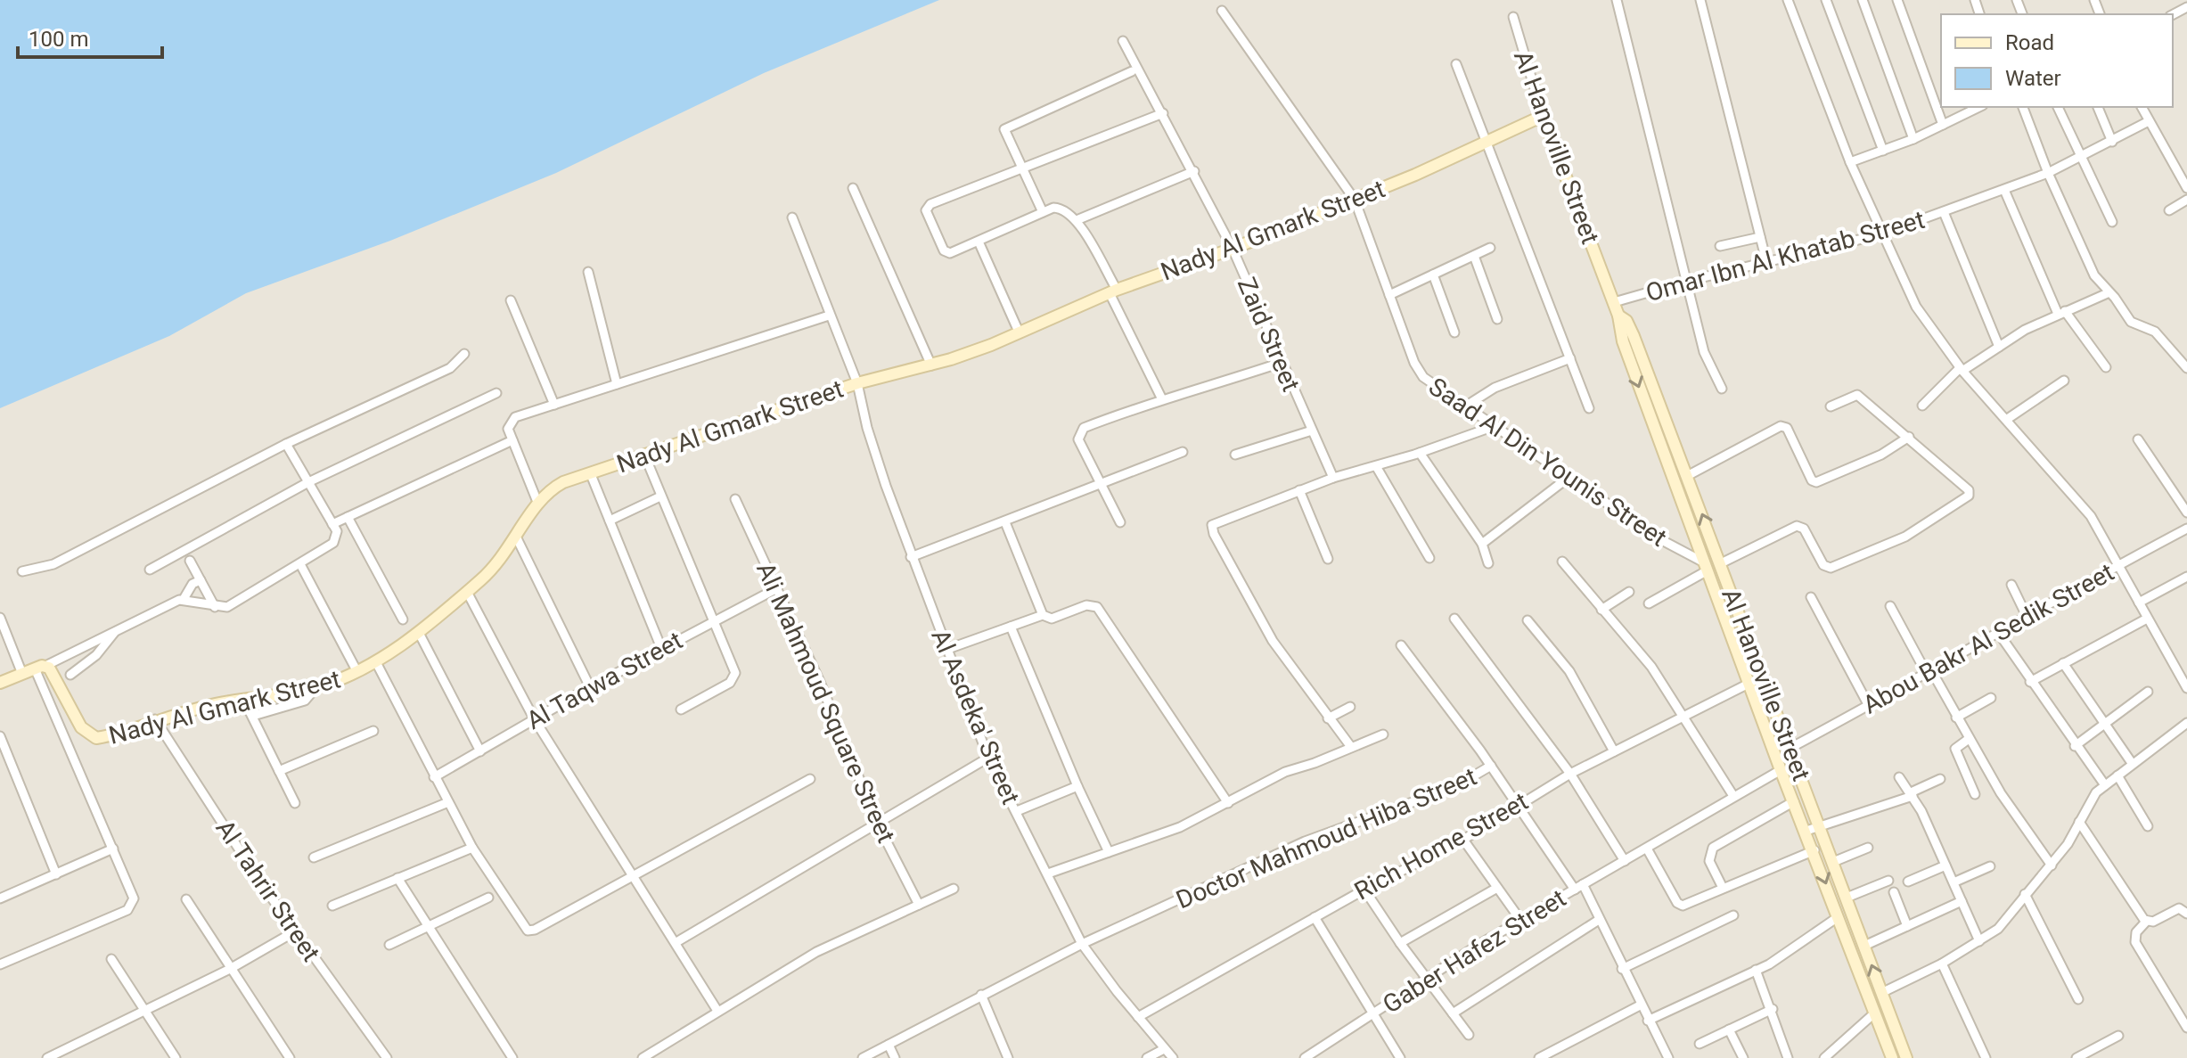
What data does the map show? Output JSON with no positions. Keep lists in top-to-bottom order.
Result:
{
  "streets": {
    "street": [
      "Al Hanoville Street",
      "Nady Al Gmark Street",
      "Omar Ibn Al Khatab Street",
      "Zaid Street",
      "Saad Al Din Younis Street",
      "Abou Bakr Al Sedik Street",
      "Al Taqwa Street",
      "Ali Mahmoud Square Street",
      "Al Asdeka' Street",
      "Doctor Mahmoud Hiba Street",
      "Rich Home Street",
      "Al Tahrir Street",
      "Gaber Hafez Street"
    ]
  },
  "crossings": [
    ["Al Hanoville Street", "Nady Al Gmark Street"],
    ["Al Hanoville Street", "Omar Ibn Al Khatab Street"],
    ["Al Hanoville Street", "Saad Al Din Younis Street"],
    ["Al Hanoville Street", "Abou Bakr Al Sedik Street"],
    ["Al Hanoville Street", "Rich Home Street"],
    ["Al Hanoville Street", "Gaber Hafez Street"],
    ["Nady Al Gmark Street", "Zaid Street"],
    ["Nady Al Gmark Street", "Saad Al Din Younis Street"],
    ["Nady Al Gmark Street", "Al Asdeka' Street"],
    ["Nady Al Gmark Street", "Al Tahrir Street"],
    ["Al Taqwa Street", "Ali Mahmoud Square Street"],
    ["Al Asdeka' Street", "Doctor Mahmoud Hiba Street"],
    ["Al Asdeka' Street", "Rich Home Street"]
  ],
  "legend": ["Road", "Water"],
  "scale_bar": "100 m"
}
